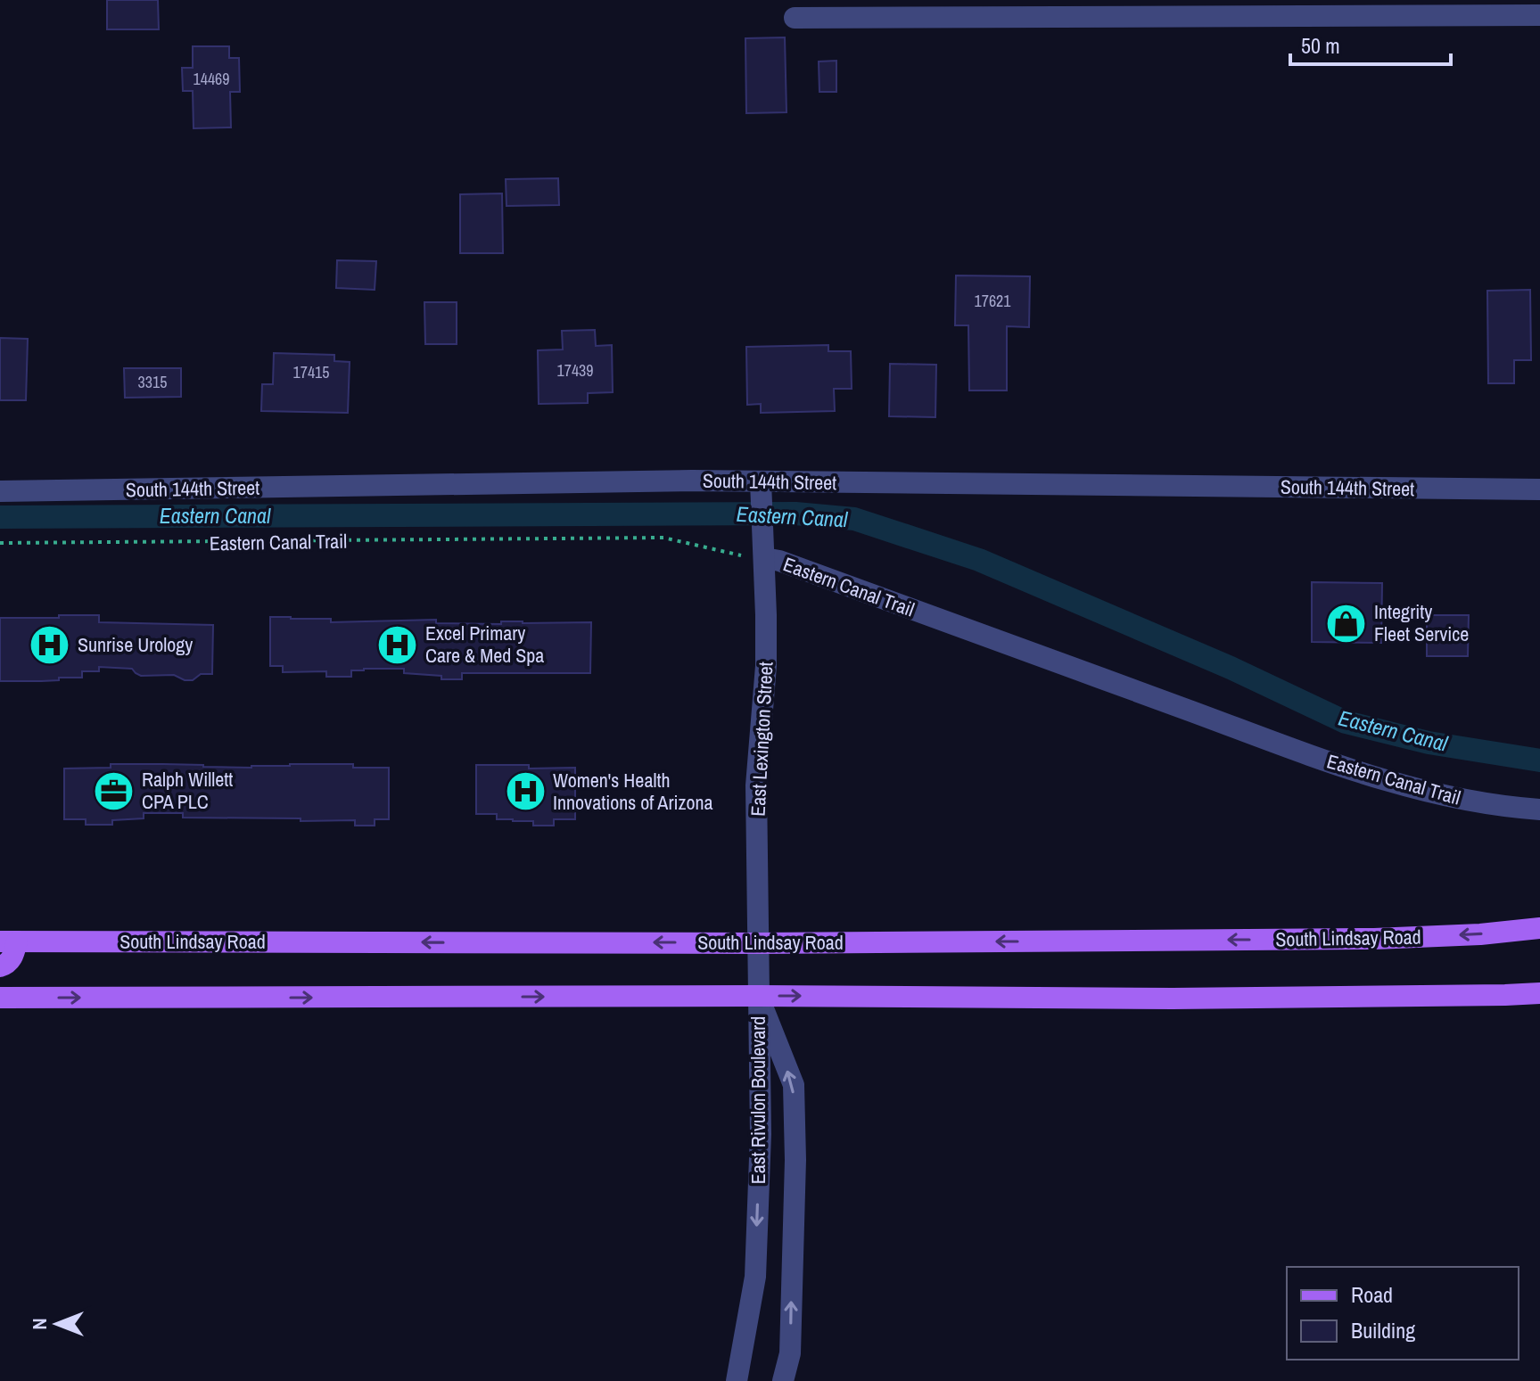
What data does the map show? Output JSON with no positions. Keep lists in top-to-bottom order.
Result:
{
  "streets": {
    "main road": ["South Lindsay Road"],
    "street": [
      "South 144th Street",
      "Eastern Canal Trail",
      "East Lexington Street",
      "East Rivulon Boulevard"
    ]
  },
  "crossings": [
    ["South 144th Street", "East Lexington Street"],
    ["Eastern Canal Trail", "East Lexington Street"],
    ["East Lexington Street", "South Lindsay Road"],
    ["East Lexington Street", "East Rivulon Boulevard"]
  ],
  "water": ["Eastern Canal"],
  "places": {
    "shop": ["Integrity Fleet Service"],
    "hospital": ["Sunrise Urology", "Excel Primary Care & Med Spa", "Women's Health Innovations of Arizona"],
    "office": ["Ralph Willett CPA PLC"]
  },
  "house_numbers": [
    "14469",
    "17621",
    "17439",
    "17415",
    "3315"
  ],
  "legend": ["Road", "Building"],
  "scale_bar": "50 m",
  "north": "left"
}
